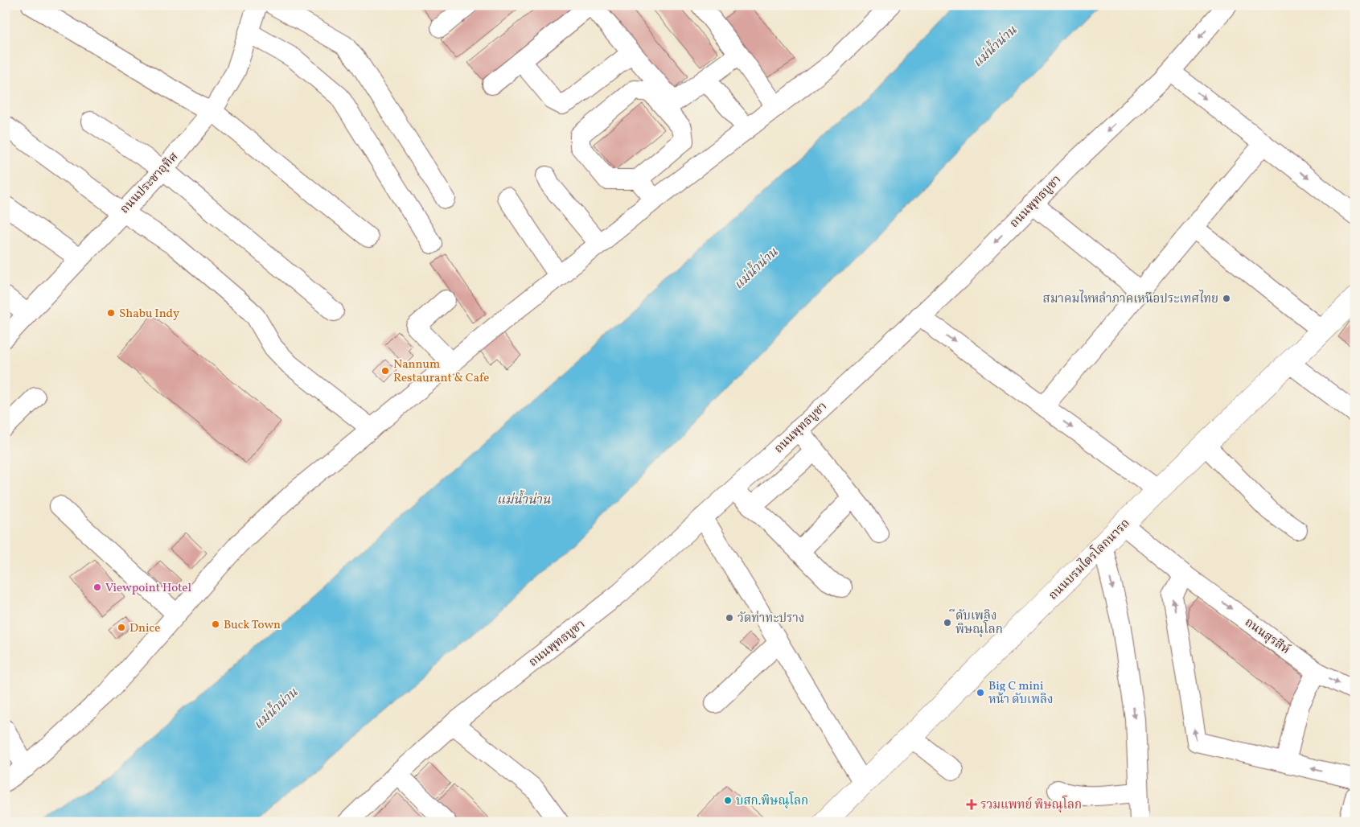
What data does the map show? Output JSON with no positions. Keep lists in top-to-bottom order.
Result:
{
  "streets": {
    "main road": ["ถนนบรมไตรโลกนารถ"],
    "street": ["ถนนประชาอุทิศ", "ถนนพุทธบูชา", "ถนนสุรสีห์"]
  },
  "crossings": [
    ["ถนนบรมไตรโลกนารถ", "ถนนสุรสีห์"]
  ],
  "water": ["แม่น้ำน่าน"],
  "places": {
    "other": [
      "สมาคมไหหลำภาคเหนือประเทศไทย",
      "Shabu Indy",
      "Nannum Restaurant & Cafe",
      "Viewpoint Hotel",
      "วัดท่าทะปราง",
      "ีดับเพลิง พิษณุโลก",
      "Buck Town",
      "Dnice",
      "Big C mini หน้า ดับเพลิง",
      "บสก.พิษณุโลก"
    ],
    "health": ["รวมแพทย์ พิษณุโลก"]
  }
}
